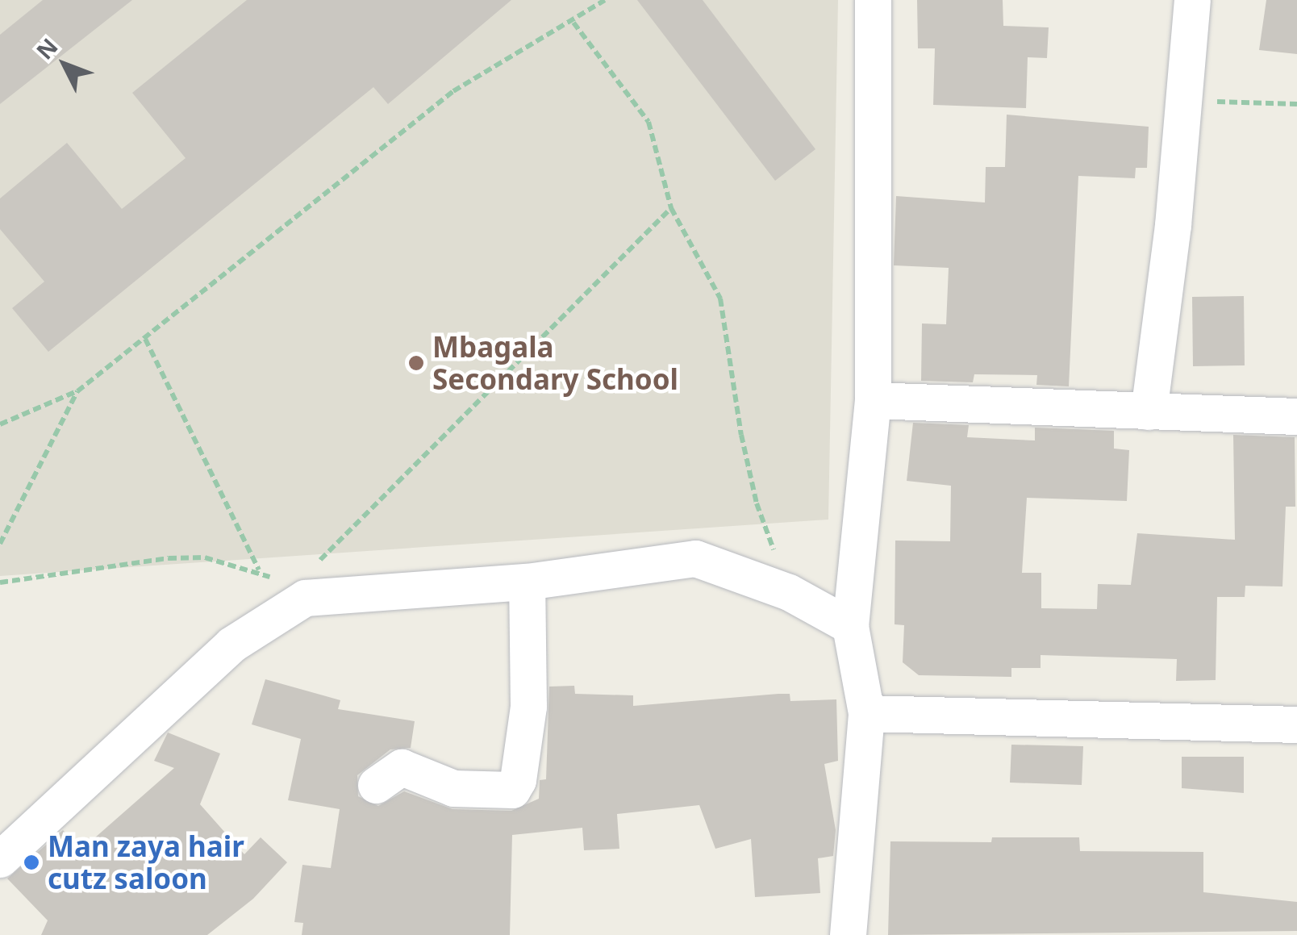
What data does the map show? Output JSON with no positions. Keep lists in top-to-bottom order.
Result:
{
  "places": ["Mbagala Secondary School", "Man zaya hair cutz saloon"],
  "north": "top left"
}
